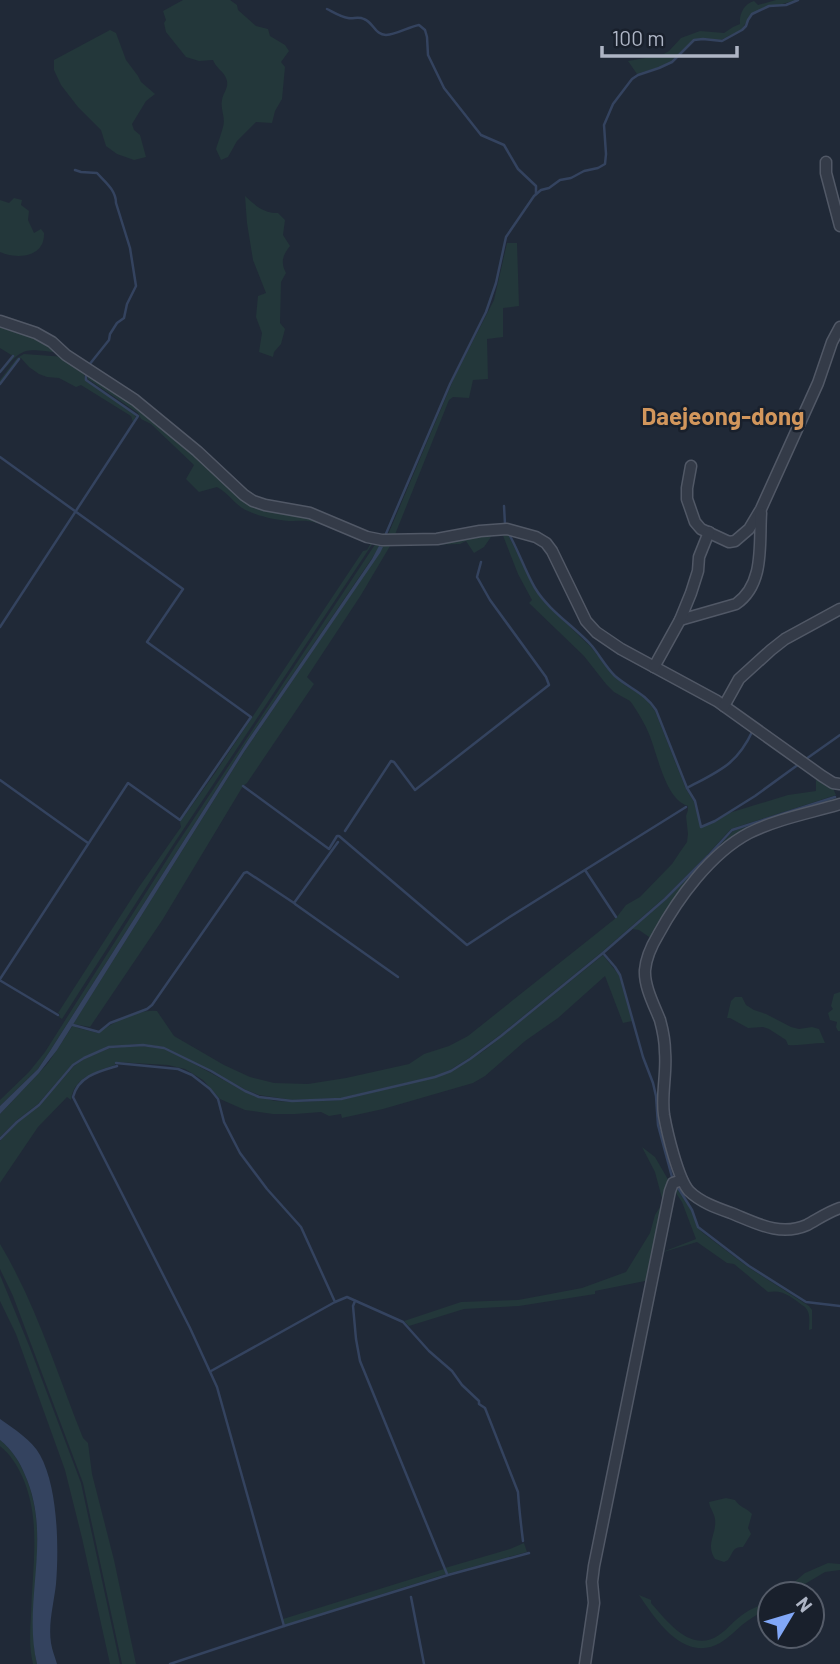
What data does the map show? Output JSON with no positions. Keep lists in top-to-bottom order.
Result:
{
  "districts": ["Daejeong-dong"],
  "scale_bar": "100 m",
  "north": "top right"
}
